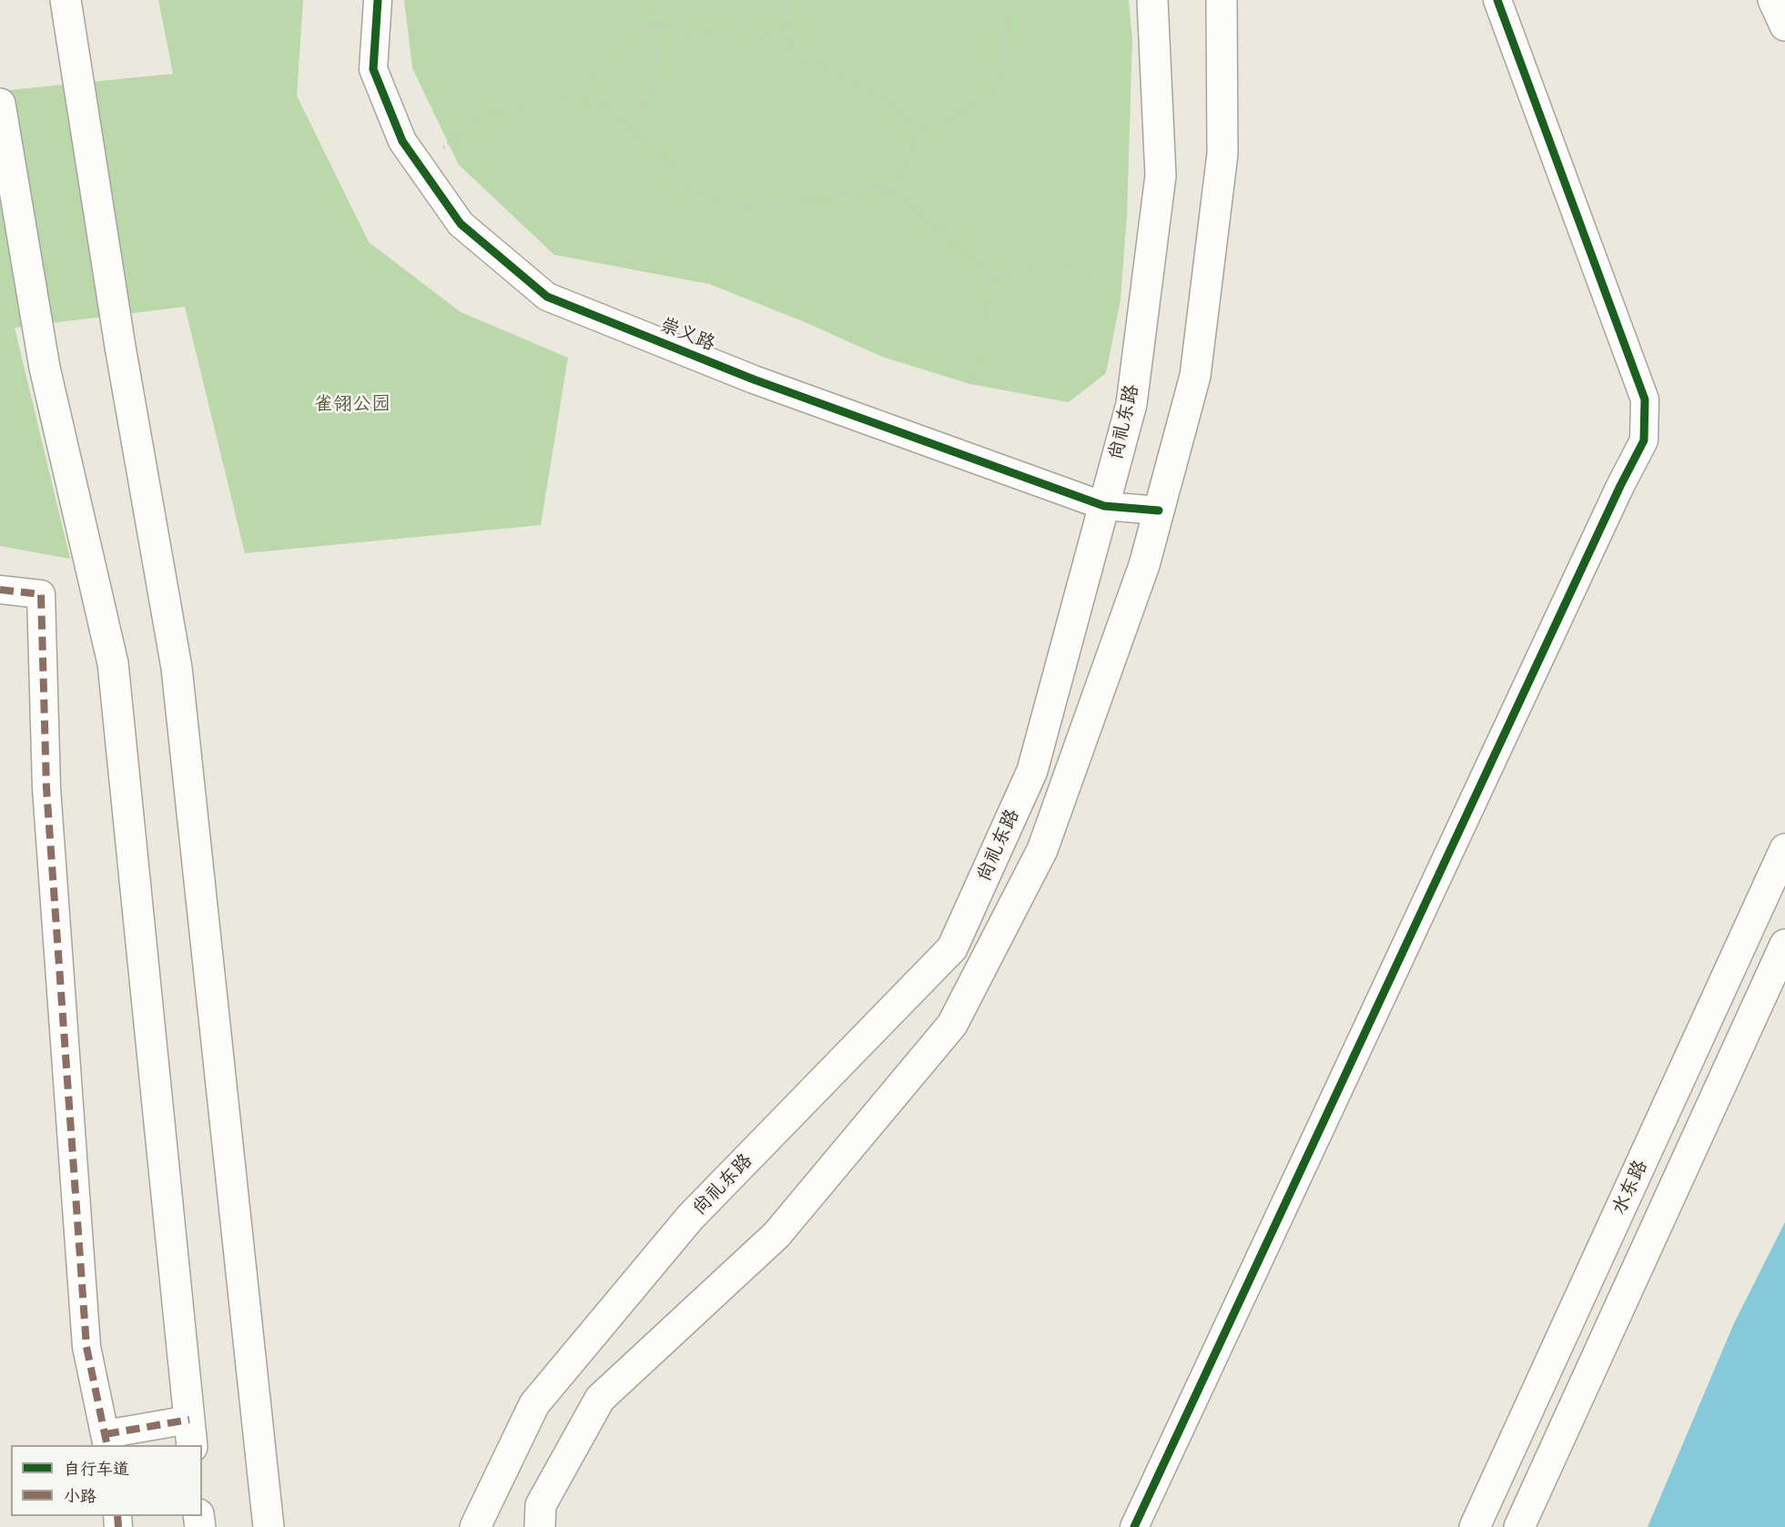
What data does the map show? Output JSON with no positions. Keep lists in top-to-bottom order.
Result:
{
  "streets": {
    "main road": ["尚礼东路", "水东路"],
    "street": ["崇义路"]
  },
  "crossings": [
    ["崇义路", "尚礼东路"]
  ],
  "parks": ["雀翎公园"],
  "legend": ["自行车道", "小路"]
}
